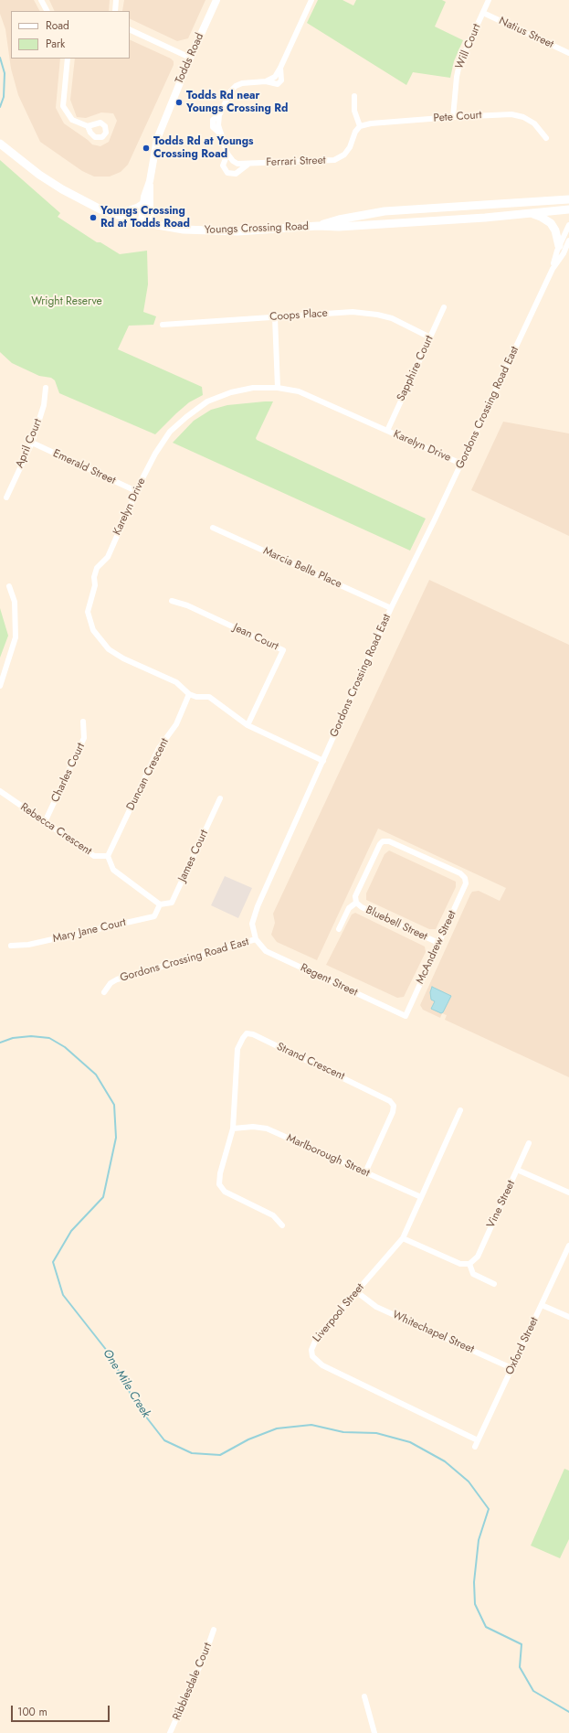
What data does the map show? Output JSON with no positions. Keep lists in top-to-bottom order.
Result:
{
  "streets": {
    "main road": ["Youngs Crossing Road"],
    "street": [
      "Natius Street",
      "Will Court",
      "Todds Road",
      "Pete Court",
      "Ferrari Street",
      "Coops Place",
      "Sapphire Court",
      "Gordons Crossing Road East",
      "April Court",
      "Karelyn Drive",
      "Emerald Street",
      "Marcia Belle Place",
      "Jean Court",
      "Charles Court",
      "Duncan Crescent",
      "Rebecca Crescent",
      "James Court",
      "Bluebell Street",
      "Mary Jane Court",
      "McAndrew Street",
      "Regent Street",
      "Strand Crescent",
      "Marlborough Street",
      "Vine Street",
      "Liverpool Street",
      "Whitechapel Street",
      "Oxford Street",
      "Ribblesdale Court"
    ]
  },
  "crossings": [
    ["Natius Street", "Will Court"],
    ["Will Court", "Pete Court"],
    ["Todds Road", "Youngs Crossing Road"],
    ["Pete Court", "Ferrari Street"],
    ["Coops Place", "Sapphire Court"],
    ["Sapphire Court", "Karelyn Drive"],
    ["Gordons Crossing Road East", "Karelyn Drive"],
    ["Gordons Crossing Road East", "Marcia Belle Place"],
    ["Gordons Crossing Road East", "Regent Street"],
    ["April Court", "Emerald Street"],
    ["Karelyn Drive", "Emerald Street"],
    ["Karelyn Drive", "Duncan Crescent"],
    ["Charles Court", "Rebecca Crescent"],
    ["Duncan Crescent", "Rebecca Crescent"],
    ["Rebecca Crescent", "James Court"],
    ["Rebecca Crescent", "Mary Jane Court"],
    ["James Court", "Mary Jane Court"],
    ["Bluebell Street", "McAndrew Street"],
    ["McAndrew Street", "Regent Street"],
    ["Strand Crescent", "Marlborough Street"],
    ["Marlborough Street", "Liverpool Street"],
    ["Liverpool Street", "Whitechapel Street"],
    ["Liverpool Street", "Oxford Street"],
    ["Whitechapel Street", "Oxford Street"]
  ],
  "water": ["One Mile Creek"],
  "parks": ["Wright Reserve"],
  "places": ["Todds Rd near Youngs Crossing Rd", "Todds Rd at Youngs Crossing Road", "Youngs Crossing Rd at Todds Road"],
  "legend": ["Road", "Park"],
  "scale_bar": "100 m"
}
